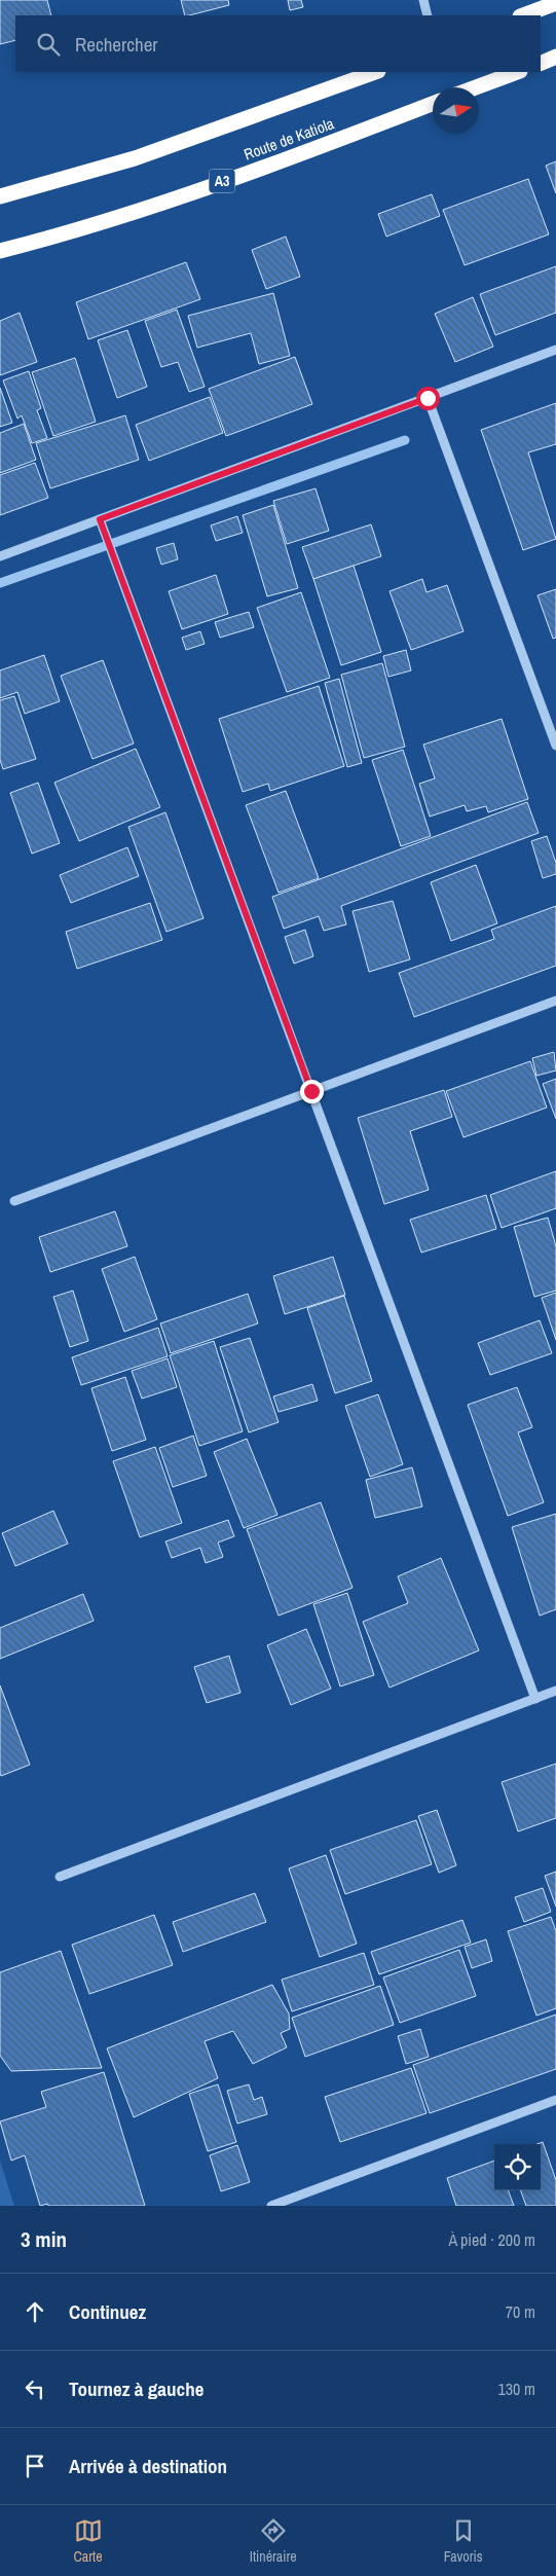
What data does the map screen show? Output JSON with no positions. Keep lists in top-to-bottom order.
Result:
{
  "streets": {
    "highway": ["Route de Katiola", "A3"]
  },
  "north": "right",
  "page": {
    "search": "Rechercher",
    "heading": ["3 min", "À pied · 200 m"],
    "list": [
      ["Continuez", "70 m"],
      ["Tournez à gauche", "130 m"],
      "Arrivée à destination"
    ],
    "nav": ["Carte", "Itinéraire", "Favoris"]
  }
}
